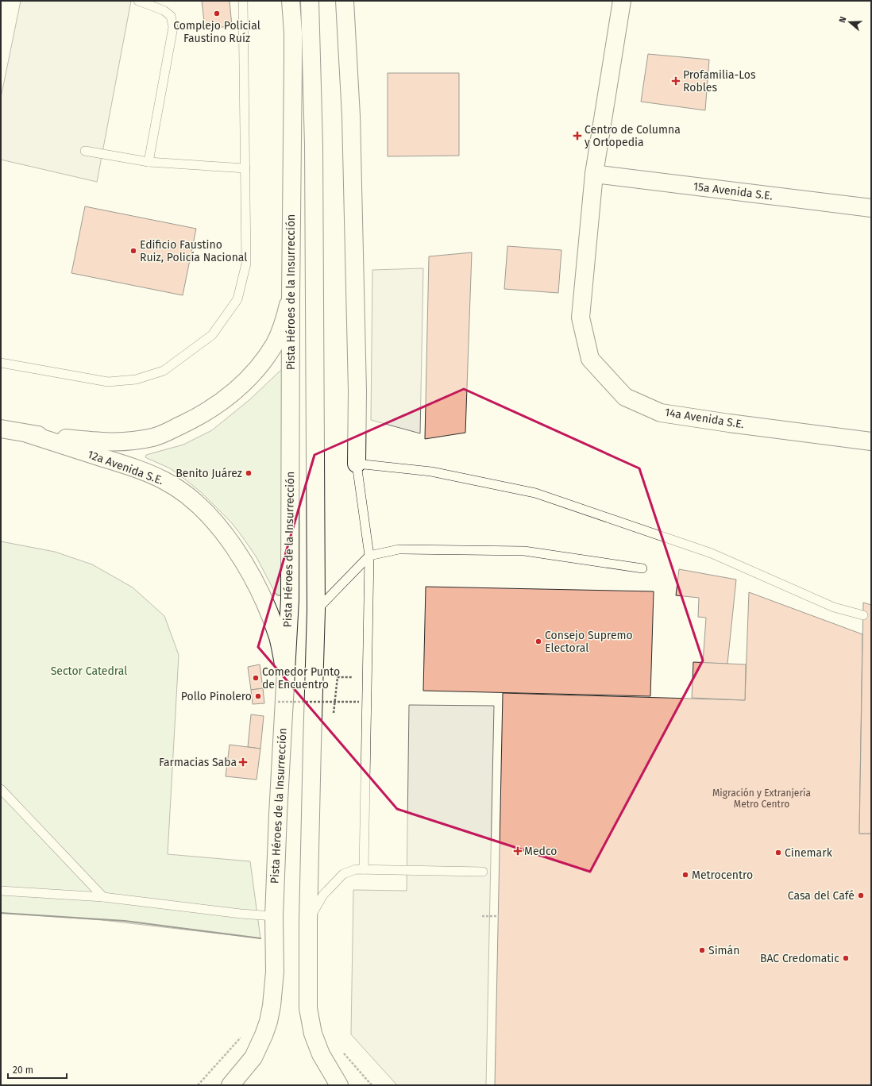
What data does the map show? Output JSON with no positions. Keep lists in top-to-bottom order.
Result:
{
  "streets": {
    "main road": [
      "15a Avenida S.E.",
      "Pista Héroes de la Insurrección",
      "14a Avenida S.E.",
      "12a Avenida S.E."
    ]
  },
  "crossings": [
    ["15a Avenida S.E.", "14a Avenida S.E."],
    ["Pista Héroes de la Insurrección", "12a Avenida S.E."]
  ],
  "parks": ["Sector Catedral"],
  "places": {
    "other": [
      "Complejo Policial Faustino Ruíz",
      "Edificio Faustino Ruiz, Policía Nacional",
      "Benito Juárez",
      "Consejo Supremo Electoral",
      "Comedor Punto de Encuentro",
      "Pollo Pinolero",
      "Cinemark",
      "Metrocentro",
      "Casa del Café",
      "Simán",
      "BAC Credomatic"
    ],
    "health": [
      "Profamilia-Los Robles",
      "Centro de Columna y Ortopedia",
      "Farmacias Saba",
      "Medco"
    ]
  },
  "house_numbers": ["Migración y Extranjería Metro Centro"],
  "scale_bar": "20 m",
  "north": "left"
}
